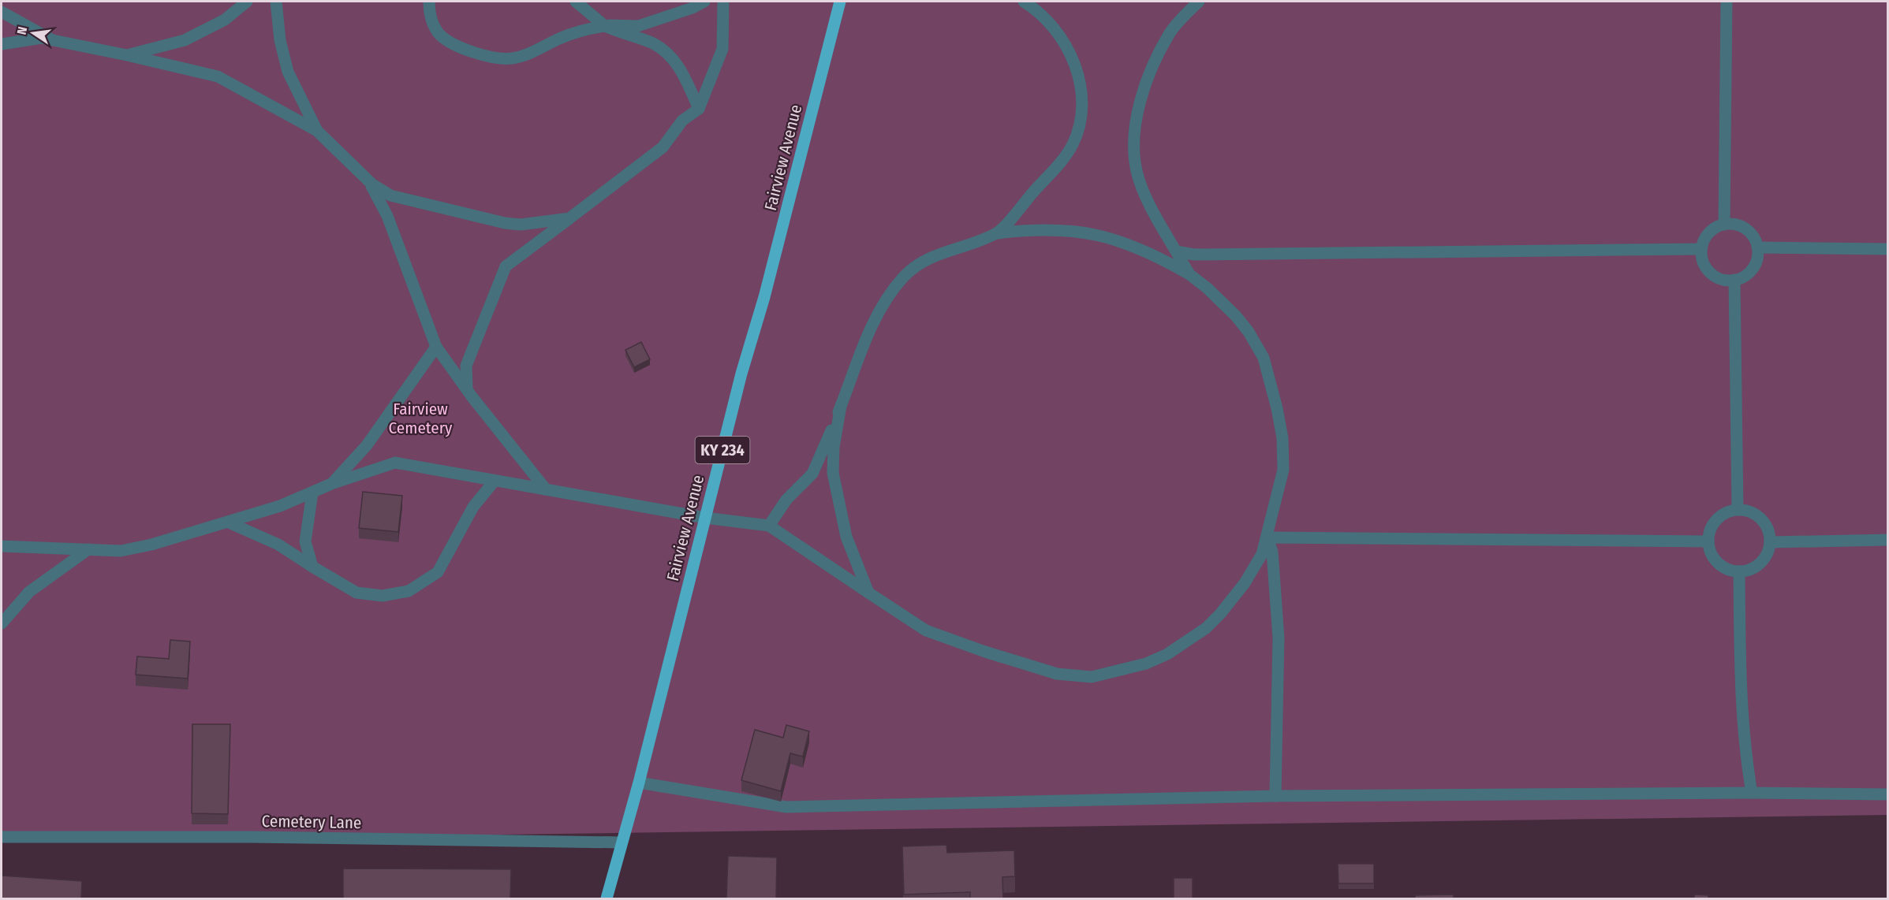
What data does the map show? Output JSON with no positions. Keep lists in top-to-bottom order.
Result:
{
  "streets": {
    "main road": ["Fairview Avenue", "KY 234"],
    "lane": ["Cemetery Lane"]
  },
  "crossings": [
    ["Fairview Avenue", "Cemetery Lane"]
  ],
  "parks": ["Fairview Cemetery"],
  "north": "left"
}
